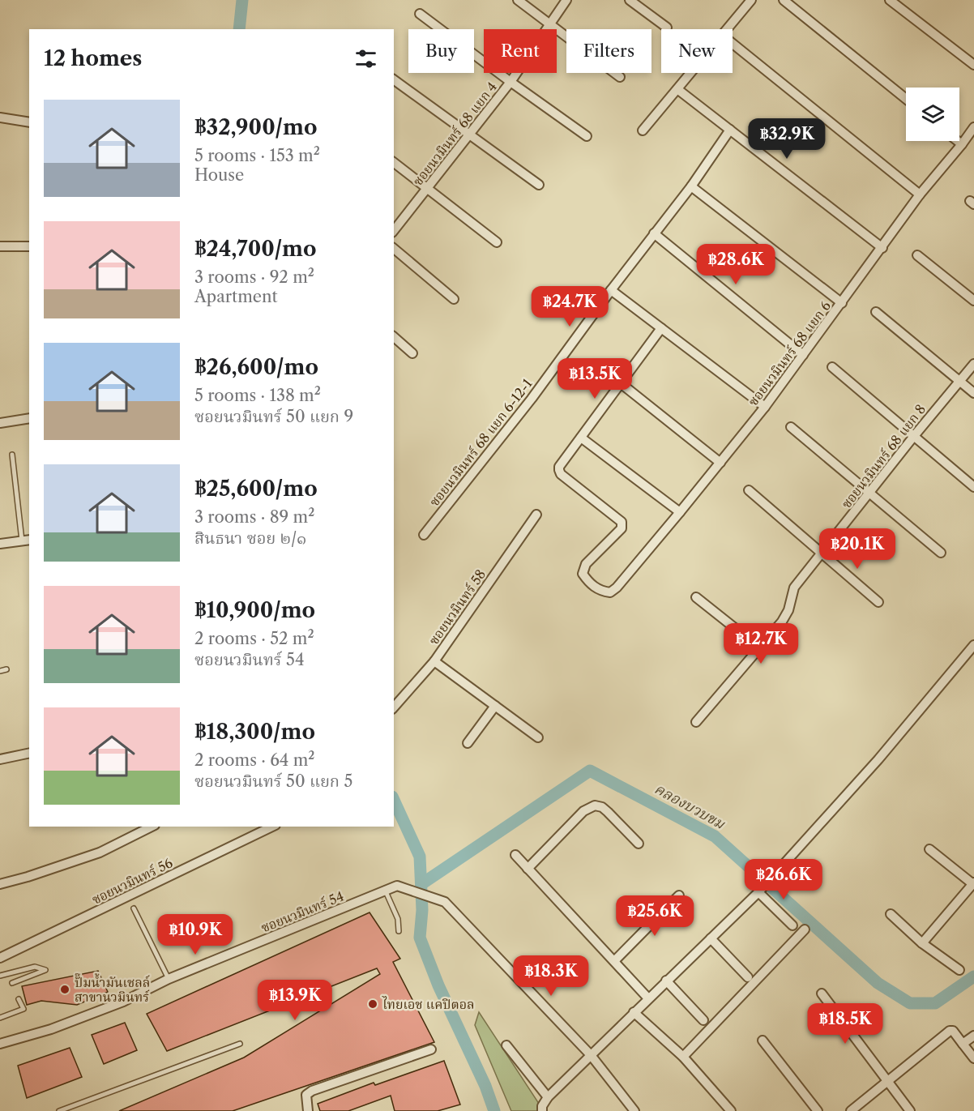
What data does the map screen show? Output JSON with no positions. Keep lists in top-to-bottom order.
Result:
{
  "streets": {
    "street": [
      "ซอยนวมินทร์ 68 แยก 4",
      "ซอยนวมินทร์ 68 แยก 6",
      "ซอยนวมินทร์ 68 แยก 6-12-1",
      "ซอยนวมินทร์ 68 แยก 8",
      "ซอยนวมินทร์ 58",
      "ซอยนวมินทร์ 56",
      "ซอยนวมินทร์ 54"
    ]
  },
  "water": ["คลองบวบขม"],
  "places": ["ปั๊มน้ำมันเชลล์ สาขานวมินทร์", "ไทยเอช แคปิตอล"],
  "page": {
    "chip": [
      "Buy",
      "Rent",
      "Filters",
      "New"
    ],
    "heading": "12 homes",
    "list": [
      {
        "name": "฿32,900/mo",
        "note": "5 rooms · 153 m² · House"
      },
      {
        "name": "฿24,700/mo",
        "note": "3 rooms · 92 m² · Apartment"
      },
      {
        "name": "฿26,600/mo",
        "note": "5 rooms · 138 m² · ซอยนวมินทร์ 50 แยก 9"
      },
      {
        "name": "฿25,600/mo",
        "note": "3 rooms · 89 m² · สินธนา ซอย ๒/๑"
      },
      {
        "name": "฿10,900/mo",
        "note": "2 rooms · 52 m² · ซอยนวมินทร์ 54"
      },
      {
        "name": "฿18,300/mo",
        "note": "2 rooms · 64 m² · ซอยนวมินทร์ 50 แยก 5"
      }
    ],
    "price": [
      "฿32.9K",
      "฿28.6K",
      "฿24.7K",
      "฿13.5K",
      "฿20.1K",
      "฿12.7K",
      "฿26.6K",
      "฿25.6K",
      "฿10.9K",
      "฿18.3K",
      "฿13.9K",
      "฿18.5K"
    ]
  }
}
